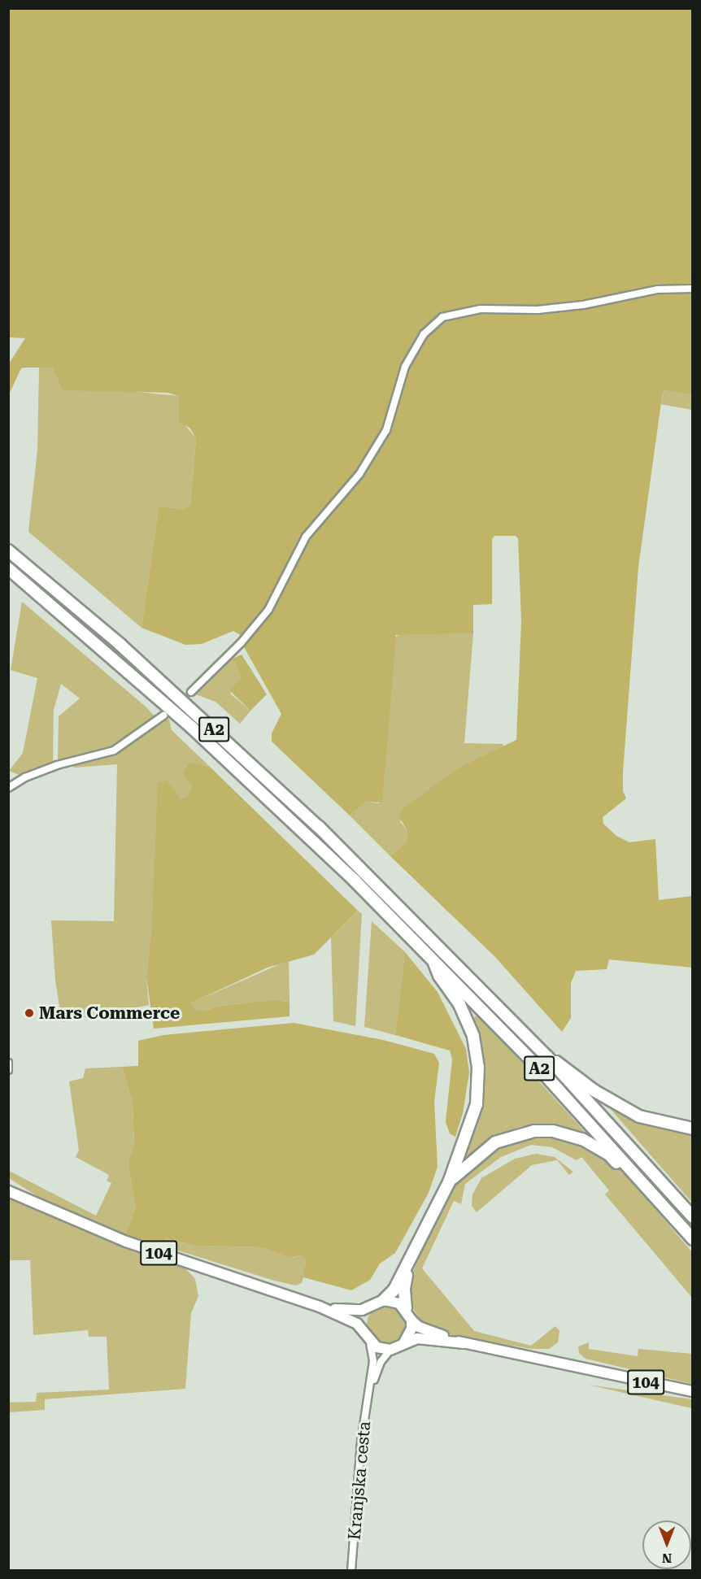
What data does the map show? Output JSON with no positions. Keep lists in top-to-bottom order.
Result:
{
  "streets": {
    "highway": ["A2"],
    "main road": ["104"],
    "street": ["Kranjska cesta"]
  },
  "places": ["Mars Commerce"],
  "north": "bottom"
}
